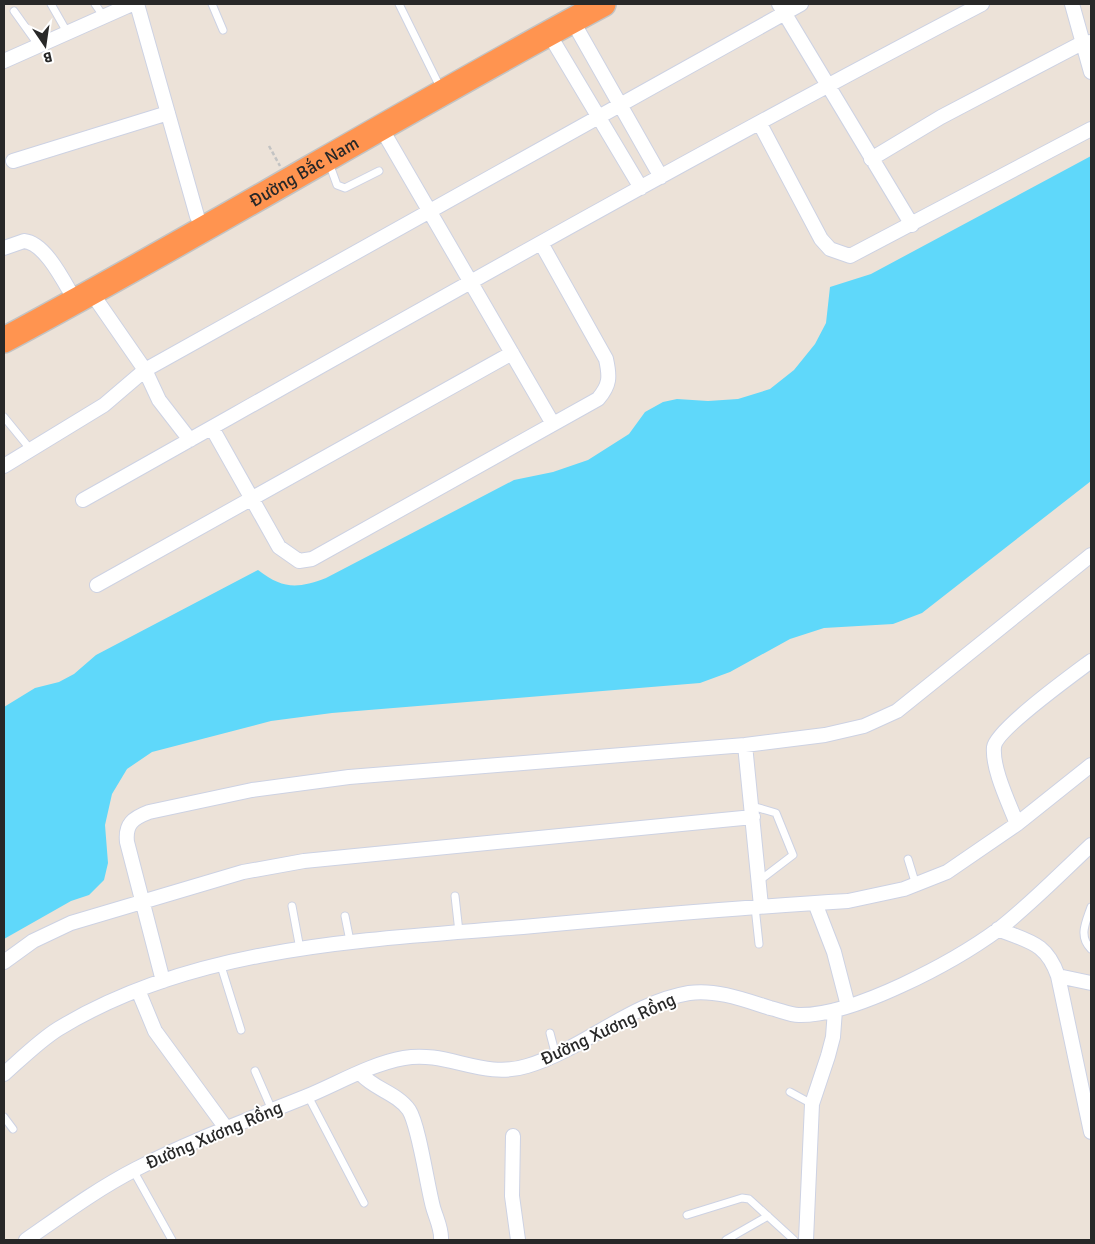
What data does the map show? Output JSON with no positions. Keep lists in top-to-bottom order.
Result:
{
  "streets": {
    "highway": ["Đường Bắc Nam"],
    "street": ["Đường Xương Rồng"]
  },
  "north": "bottom"
}
